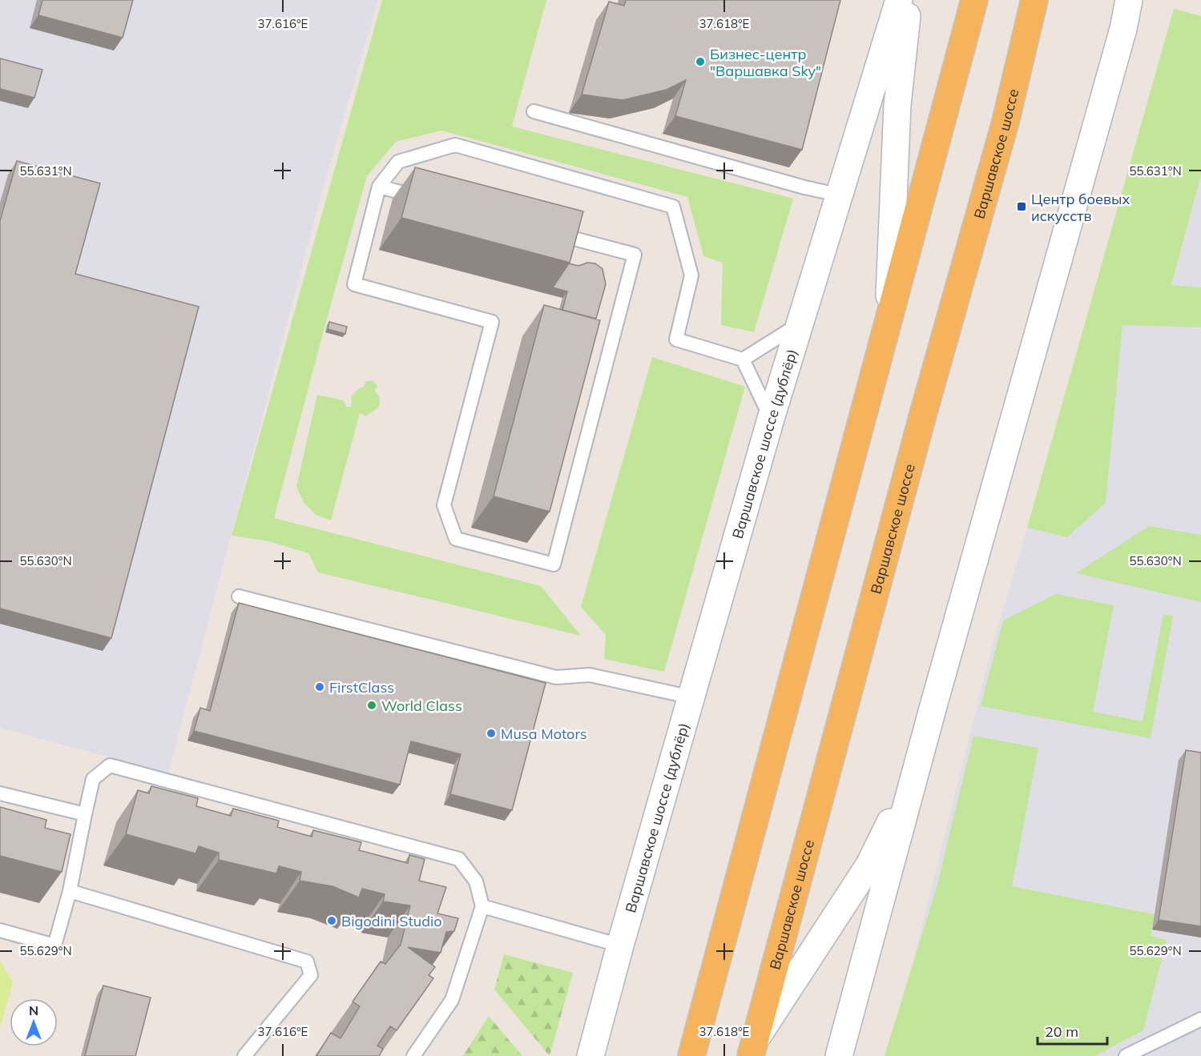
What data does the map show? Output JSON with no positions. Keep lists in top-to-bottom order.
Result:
{
  "streets": {
    "main road": ["Варшавское шоссе", "Варшавское шоссе (дублёр)"]
  },
  "places": {
    "other": [
      "Бизнес-центр \"Варшавка Sky\"",
      "FirstClass",
      "World Class",
      "Musa Motors",
      "Bigodini Studio"
    ],
    "transit": ["Центр боевых искусств"]
  },
  "scale_bar": "20 m",
  "north": "top",
  "coordinates": [
    "37.616°E",
    "37.618°E",
    "55.631°N",
    "55.630°N",
    "55.629°N"
  ]
}
